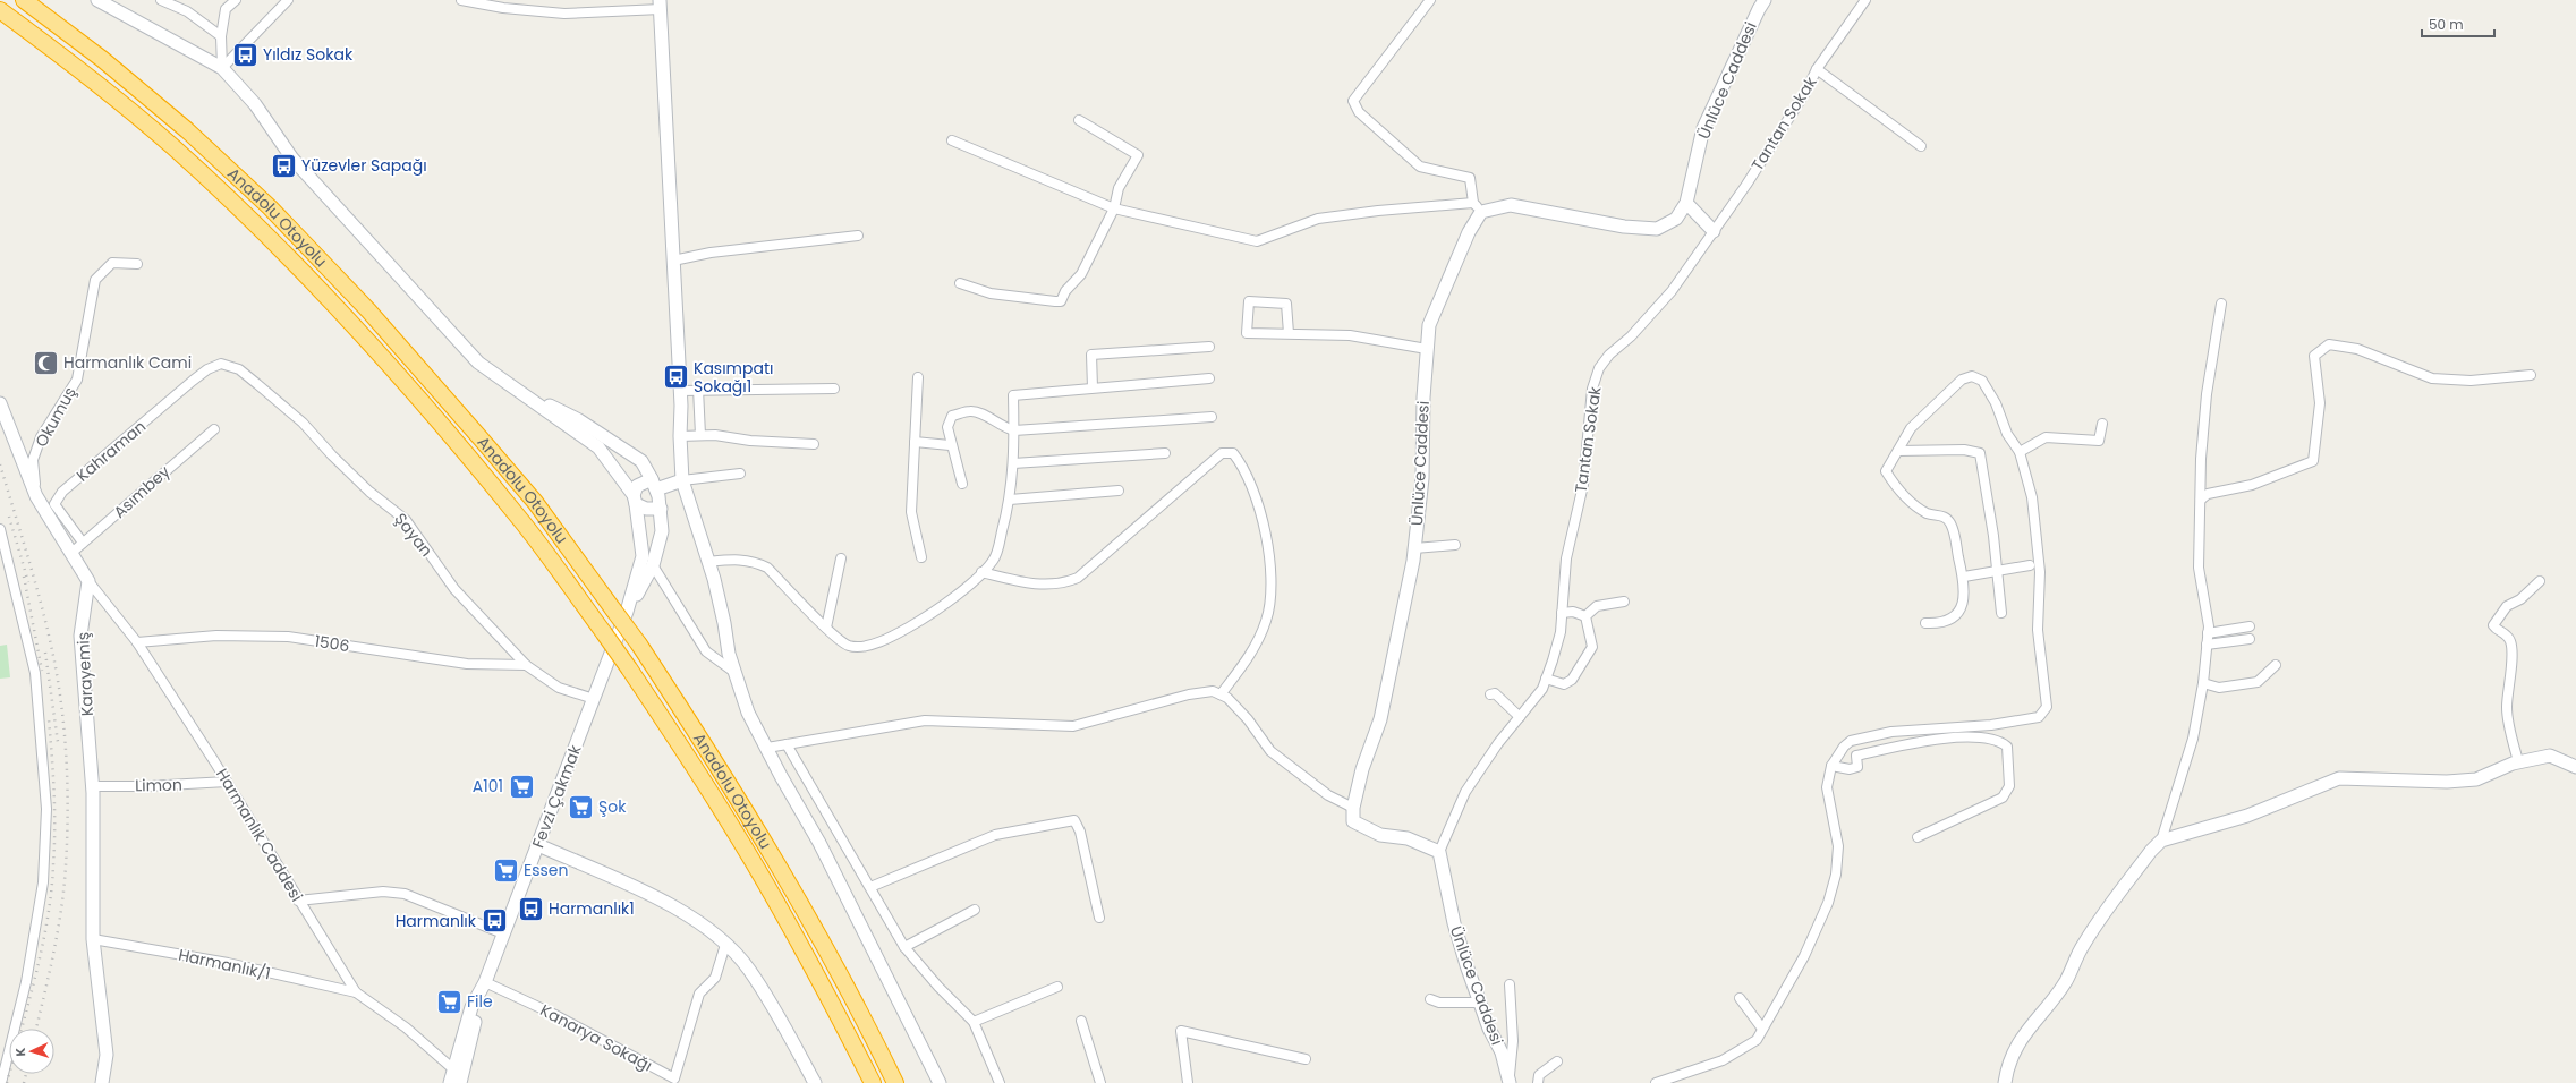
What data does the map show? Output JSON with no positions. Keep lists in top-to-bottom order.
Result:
{
  "streets": {
    "highway": ["Anadolu Otoyolu"],
    "street": [
      "Ünlüce Caddesi",
      "Tantan Sokak",
      "Okumuş",
      "Kahraman",
      "Asımbey",
      "Şayan",
      "1506",
      "Karayemiş",
      "Limon",
      "Fevzi Çakmak",
      "Harmanlık Caddesi",
      "Harmanlık/1",
      "Kanarya Sokağı"
    ]
  },
  "crossings": [
    ["Ünlüce Caddesi", "Tantan Sokak"],
    ["Anadolu Otoyolu", "Fevzi Çakmak"],
    ["Kahraman", "Asımbey"],
    ["Kahraman", "Şayan"],
    ["Şayan", "1506"],
    ["Şayan", "Fevzi Çakmak"],
    ["1506", "Harmanlık Caddesi"],
    ["Karayemiş", "Limon"],
    ["Karayemiş", "Harmanlık Caddesi"],
    ["Karayemiş", "Harmanlık/1"],
    ["Limon", "Harmanlık Caddesi"],
    ["Fevzi Çakmak", "Kanarya Sokağı"],
    ["Harmanlık Caddesi", "Harmanlık/1"]
  ],
  "places": {
    "bus stop": [
      "Yıldız Sokak",
      "Yüzevler Sapağı",
      "Kasımpatı Sokağı1",
      "Harmanlık1",
      "Harmanlık"
    ],
    "mosque": ["Harmanlık Cami"],
    "supermarket": [
      "A101",
      "Şok",
      "Essen",
      "File"
    ]
  },
  "scale_bar": "50 m",
  "north": "left"
}
